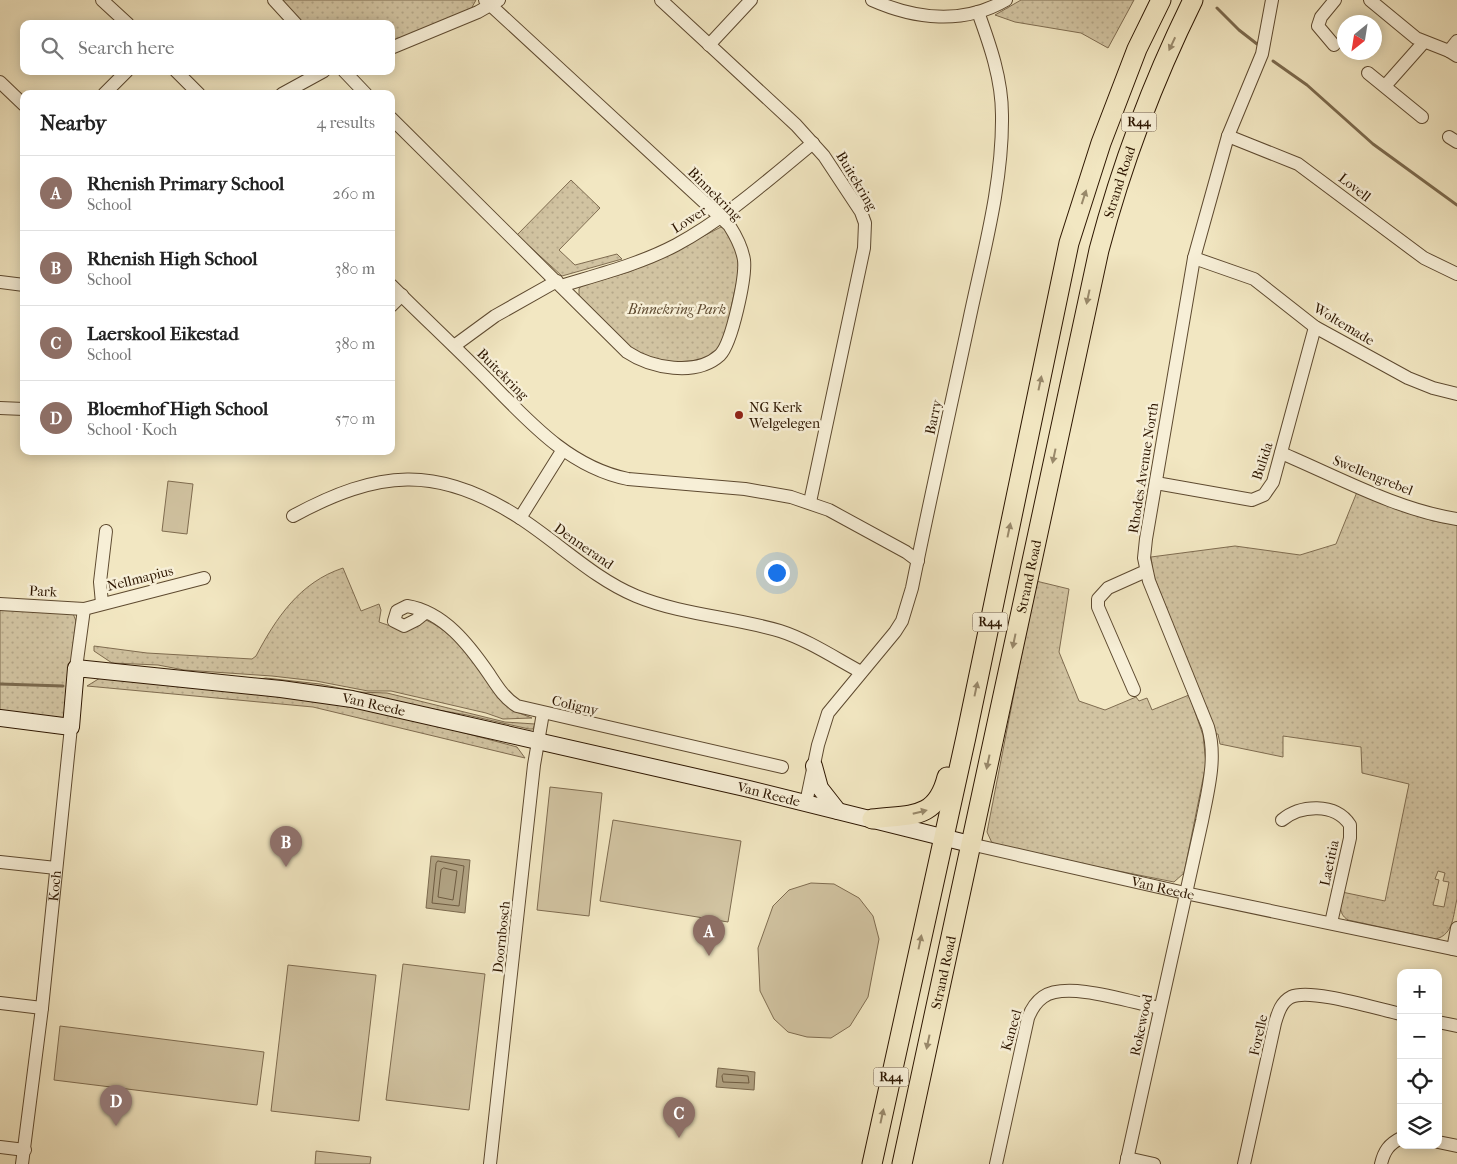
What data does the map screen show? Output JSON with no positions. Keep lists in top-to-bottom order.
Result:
{
  "streets": {
    "main road": ["R44", "Strand Road"],
    "street": [
      "Buitekring",
      "Lovell",
      "Binnekring",
      "Lower",
      "Woltemade",
      "Barry",
      "Bulida",
      "Rhodes Avenue North",
      "Swellengrebel",
      "Dennerand",
      "Nellmapius",
      "Park",
      "Van Reede",
      "Coligny",
      "Laetitia",
      "Koch",
      "Doornbosch",
      "Rokewood",
      "Kaneel",
      "Forelle"
    ]
  },
  "crossings": [
    ["Buitekring", "Lower"],
    ["Buitekring", "Barry"],
    ["Strand Road", "Van Reede"],
    ["Lovell", "Rhodes Avenue North"],
    ["Binnekring", "Lower"],
    ["Woltemade", "Bulida"],
    ["Woltemade", "Rhodes Avenue North"],
    ["Barry", "Dennerand"],
    ["Barry", "Van Reede"],
    ["Bulida", "Rhodes Avenue North"],
    ["Bulida", "Swellengrebel"],
    ["Rhodes Avenue North", "Van Reede"],
    ["Rhodes Avenue North", "Rokewood"],
    ["Nellmapius", "Park"],
    ["Nellmapius", "Koch"],
    ["Park", "Koch"],
    ["Van Reede", "Laetitia"],
    ["Van Reede", "Koch"],
    ["Van Reede", "Doornbosch"],
    ["Van Reede", "Rokewood"],
    ["Coligny", "Doornbosch"],
    ["Rokewood", "Kaneel"]
  ],
  "parks": ["Binnekring Park"],
  "places": ["NG Kerk Welgelegen"],
  "north": "bottom left",
  "page": {
    "search": "Search here",
    "heading": ["Nearby", "4 results"],
    "list": [
      {
        "mark": "A",
        "name": "Rhenish Primary School",
        "note": "School",
        "value": "260 m"
      },
      {
        "mark": "B",
        "name": "Rhenish High School",
        "note": "School",
        "value": "380 m"
      },
      {
        "mark": "C",
        "name": "Laerskool Eikestad",
        "note": "School",
        "value": "380 m"
      },
      {
        "mark": "D",
        "name": "Bloemhof High School",
        "note": "School · Koch",
        "value": "570 m"
      }
    ],
    "pins": [
      "B",
      "A",
      "D",
      "C"
    ],
    "map_buttons": ["+", "−"]
  }
}
